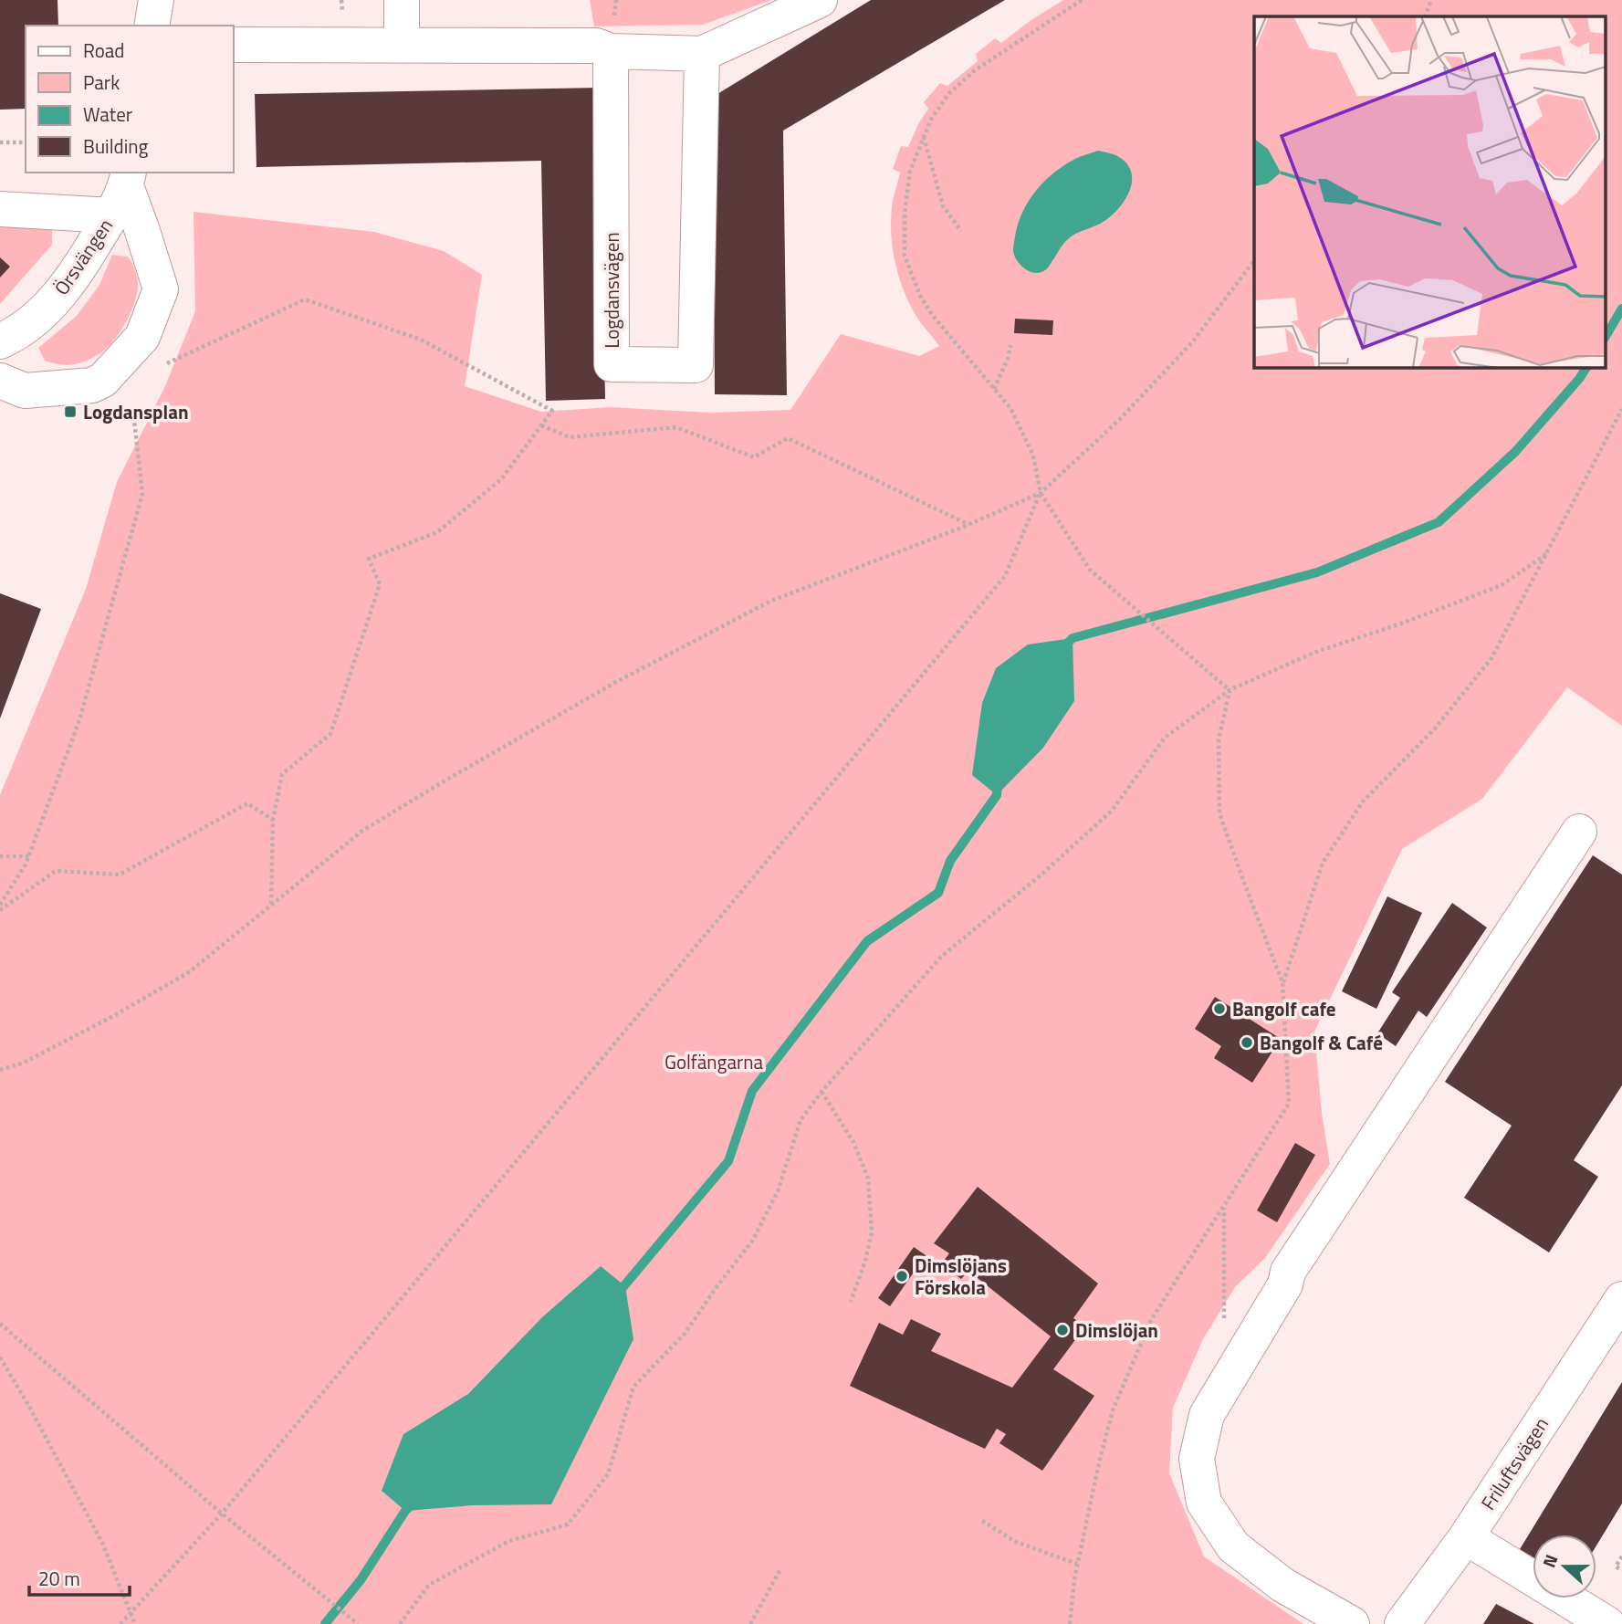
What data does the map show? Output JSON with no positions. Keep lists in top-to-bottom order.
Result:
{
  "streets": {
    "street": ["Örsvängen", "Logdansvägen", "Friluftsvägen"]
  },
  "parks": ["Golfängarna"],
  "places": {
    "transit": ["Logdansplan"],
    "other": [
      "Bangolf cafe",
      "Bangolf & Café",
      "Dimslöjans Förskola",
      "Dimslöjan"
    ]
  },
  "legend": [
    "Road",
    "Park",
    "Water",
    "Building"
  ],
  "scale_bar": "20 m",
  "north": "left"
}
